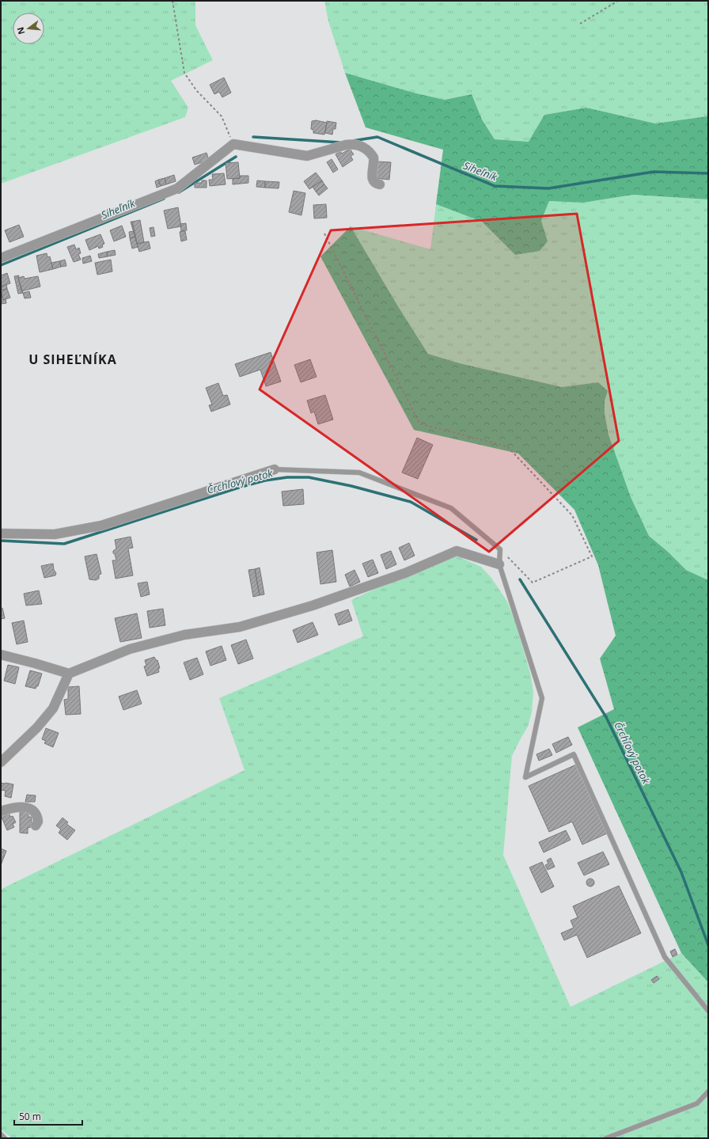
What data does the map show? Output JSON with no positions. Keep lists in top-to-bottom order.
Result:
{
  "districts": ["U SIHEĽNÍKA"],
  "water": ["Siheľník", "Črchľový potok"],
  "scale_bar": "50 m",
  "north": "left"
}
